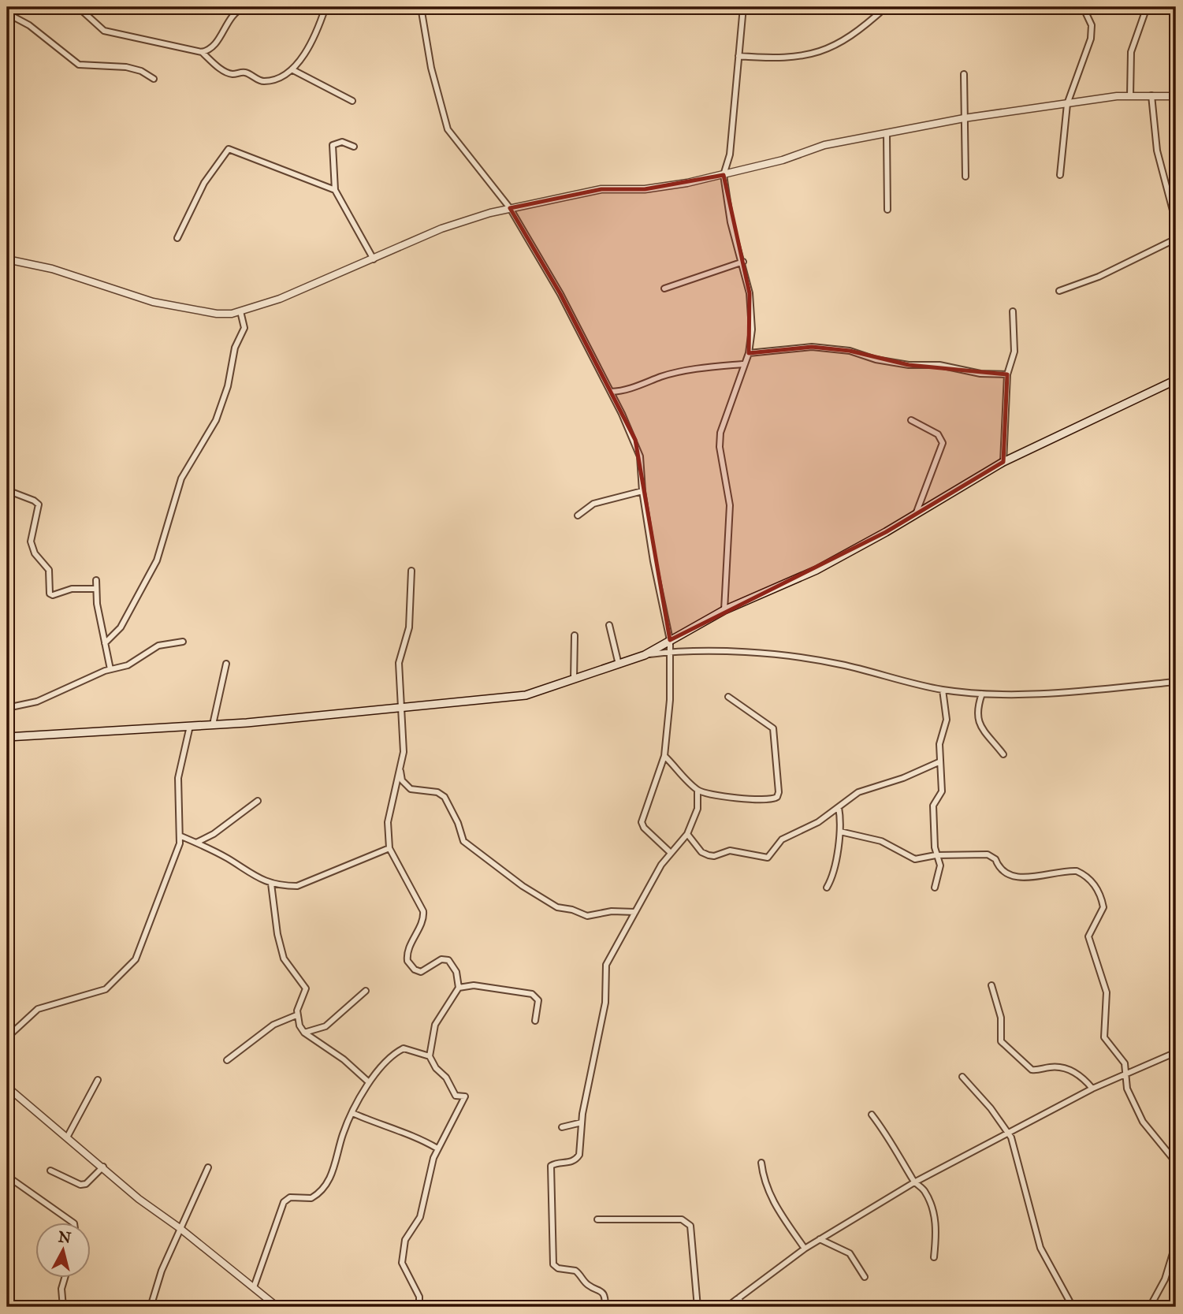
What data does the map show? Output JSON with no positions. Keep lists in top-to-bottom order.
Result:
{
  "north": "top"
}
